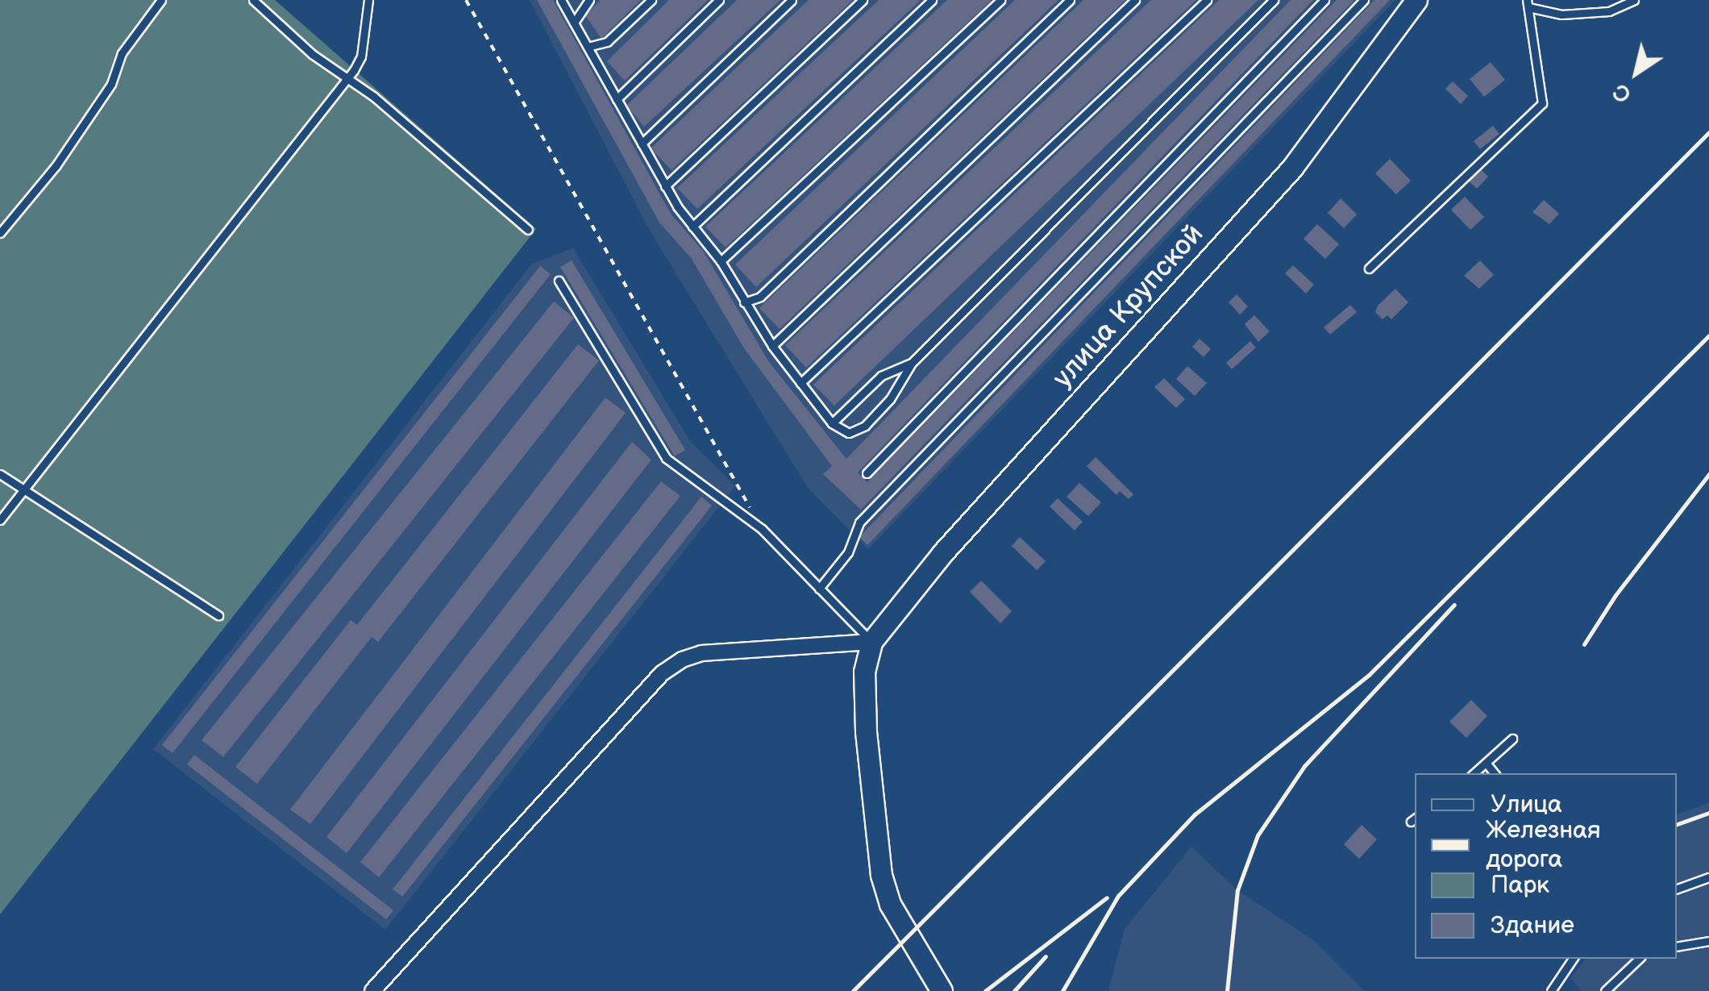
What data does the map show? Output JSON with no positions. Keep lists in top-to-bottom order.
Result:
{
  "streets": {
    "main road": ["улица Крупской"]
  },
  "legend": [
    "Улица",
    "Железная дорога",
    "Парк",
    "Здание"
  ],
  "north": "bottom left"
}
